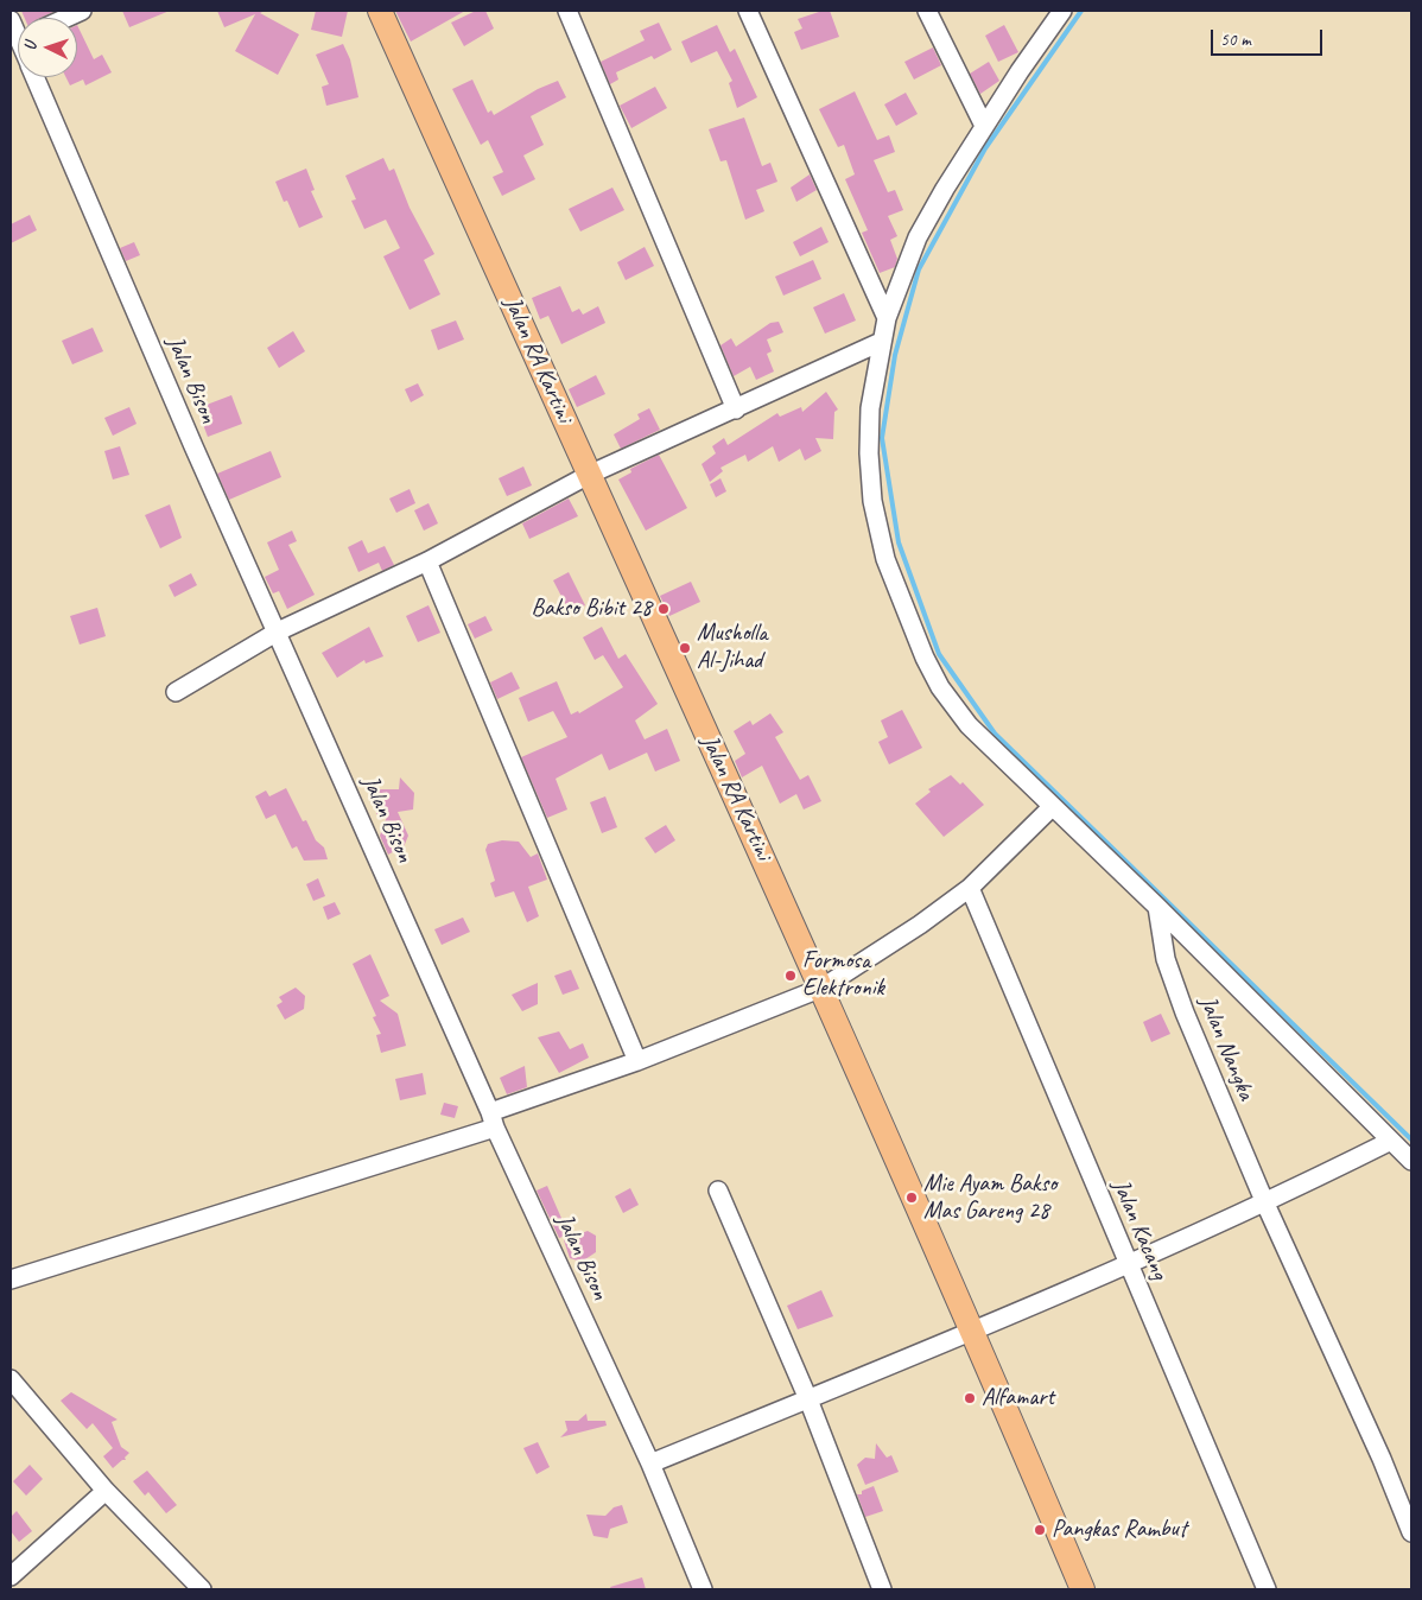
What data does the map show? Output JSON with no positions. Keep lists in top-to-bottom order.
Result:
{
  "streets": {
    "main road": ["Jalan RA Kartini"],
    "street": ["Jalan Bison", "Jalan Nangka", "Jalan Kacang"]
  },
  "places": [
    "Bakso Bibit 28",
    "Musholla Al-Jihad",
    "Formosa Elektronik",
    "Mie Ayam Bakso Mas Gareng 28",
    "Alfamart",
    "Pangkas Rambut"
  ],
  "scale_bar": "50 m",
  "north": "left"
}
